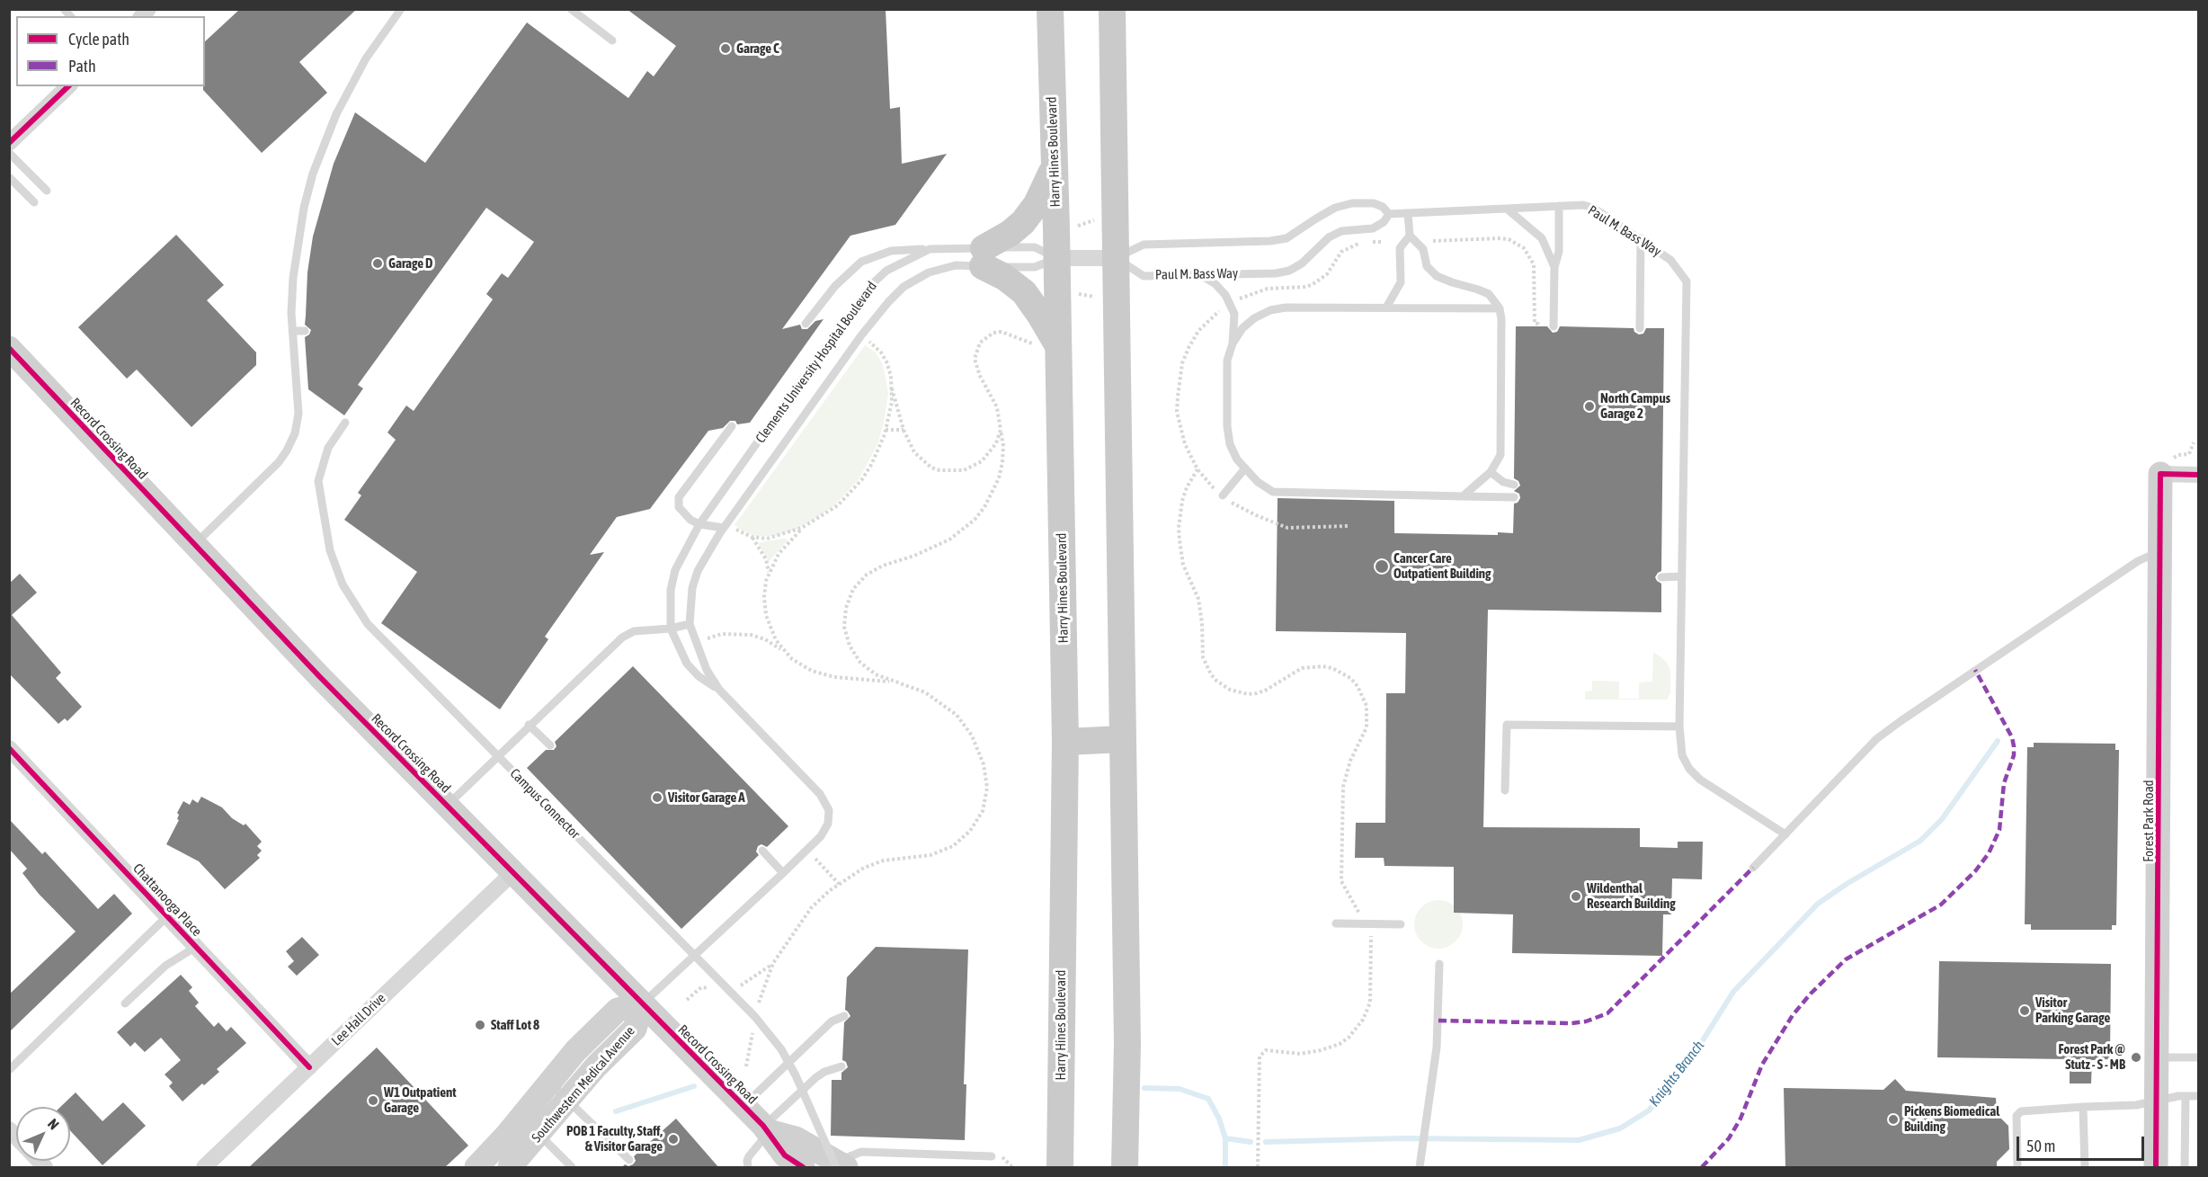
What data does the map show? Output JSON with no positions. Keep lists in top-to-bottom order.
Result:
{
  "streets": {
    "main road": ["Harry Hines Boulevard"],
    "street": [
      "Record Crossing Road",
      "Forest Park Road",
      "Chattanooga Place",
      "Lee Hall Drive",
      "Southwestern Medical Avenue"
    ],
    "lane": ["Paul M. Bass Way", "Clements University Hospital Boulevard", "Campus Connector"]
  },
  "crossings": [
    ["Harry Hines Boulevard", "Clements University Hospital Boulevard"],
    ["Record Crossing Road", "Lee Hall Drive"],
    ["Record Crossing Road", "Southwestern Medical Avenue"],
    ["Chattanooga Place", "Lee Hall Drive"]
  ],
  "water": ["Knights Branch"],
  "places": [
    "Garage C",
    "Garage D",
    "North Campus Garage 2",
    "Cancer Care Outpatient Building",
    "Visitor Garage A",
    "Wildenthal Research Building",
    "Visitor Parking Garage",
    "Staff Lot 8",
    "Forest Park @ Stutz - S - MB",
    "W1 Outpatient Garage",
    "Pickens Biomedical Building",
    "POB 1 Faculty, Staff, & Visitor Garage"
  ],
  "legend": ["Cycle path", "Path"],
  "scale_bar": "50 m",
  "north": "top right"
}
